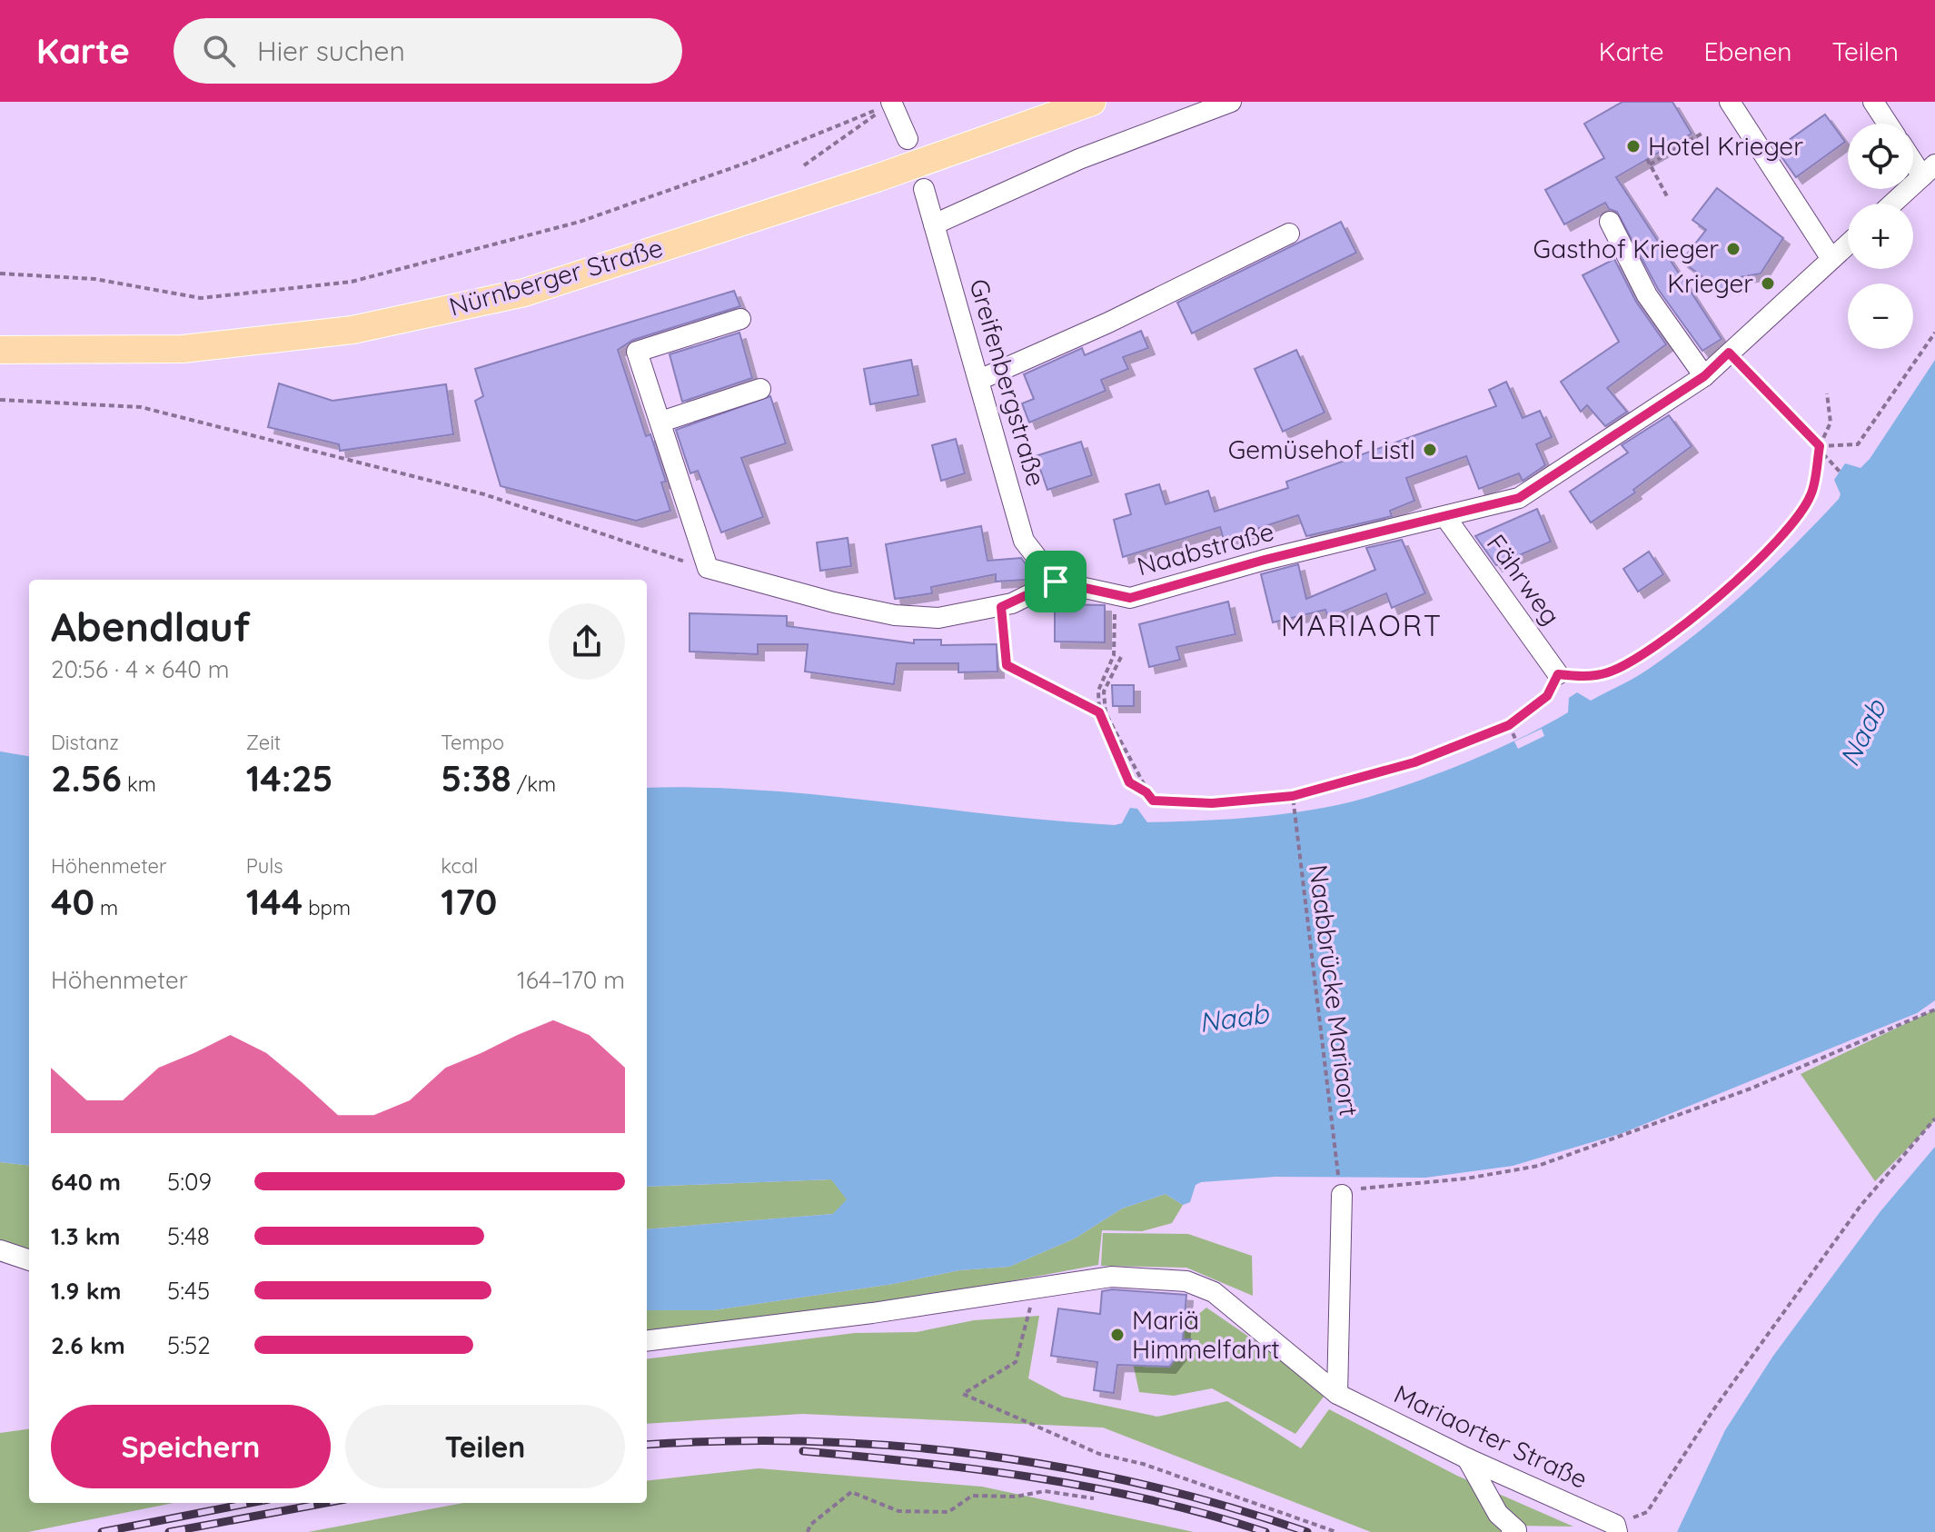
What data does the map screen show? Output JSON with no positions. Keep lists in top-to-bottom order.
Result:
{
  "streets": {
    "main road": ["Nürnberger Straße"],
    "street": [
      "Greifenbergstraße",
      "Naabstraße",
      "Fährweg",
      "Mariaorter Straße"
    ],
    "path": ["Naabbrücke Mariaort"]
  },
  "crossings": [
    ["Greifenbergstraße", "Naabstraße"],
    ["Naabstraße", "Fährweg"]
  ],
  "districts": ["MARIAORT"],
  "water": ["Naab"],
  "places": [
    "Hotel Krieger",
    "Gasthof Krieger",
    "Krieger",
    "Gemüsehof Listl",
    "Mariä Himmelfahrt"
  ],
  "page": {
    "header": "Karte",
    "search": "Hier suchen",
    "nav": ["Karte", "Ebenen", "Teilen"],
    "map_buttons": ["+", "−"],
    "heading": ["Abendlauf", "20:56 · 4 × 640 m"],
    "stats": [
      ["Distanz", "2.56 km"],
      ["Zeit", "14:25"],
      ["Tempo", "5:38 /km"],
      ["Höhenmeter", "40 m"],
      ["Puls", "144 bpm"],
      ["kcal", "170"]
    ],
    "chart": ["Höhenmeter", "164–170 m"],
    "list": [
      {
        "name": "640 m",
        "note": "5:09"
      },
      {
        "name": "1.3 km",
        "note": "5:48"
      },
      {
        "name": "1.9 km",
        "note": "5:45"
      },
      {
        "name": "2.6 km",
        "note": "5:52"
      }
    ],
    "buttons": ["Speichern", "Teilen"]
  }
}
